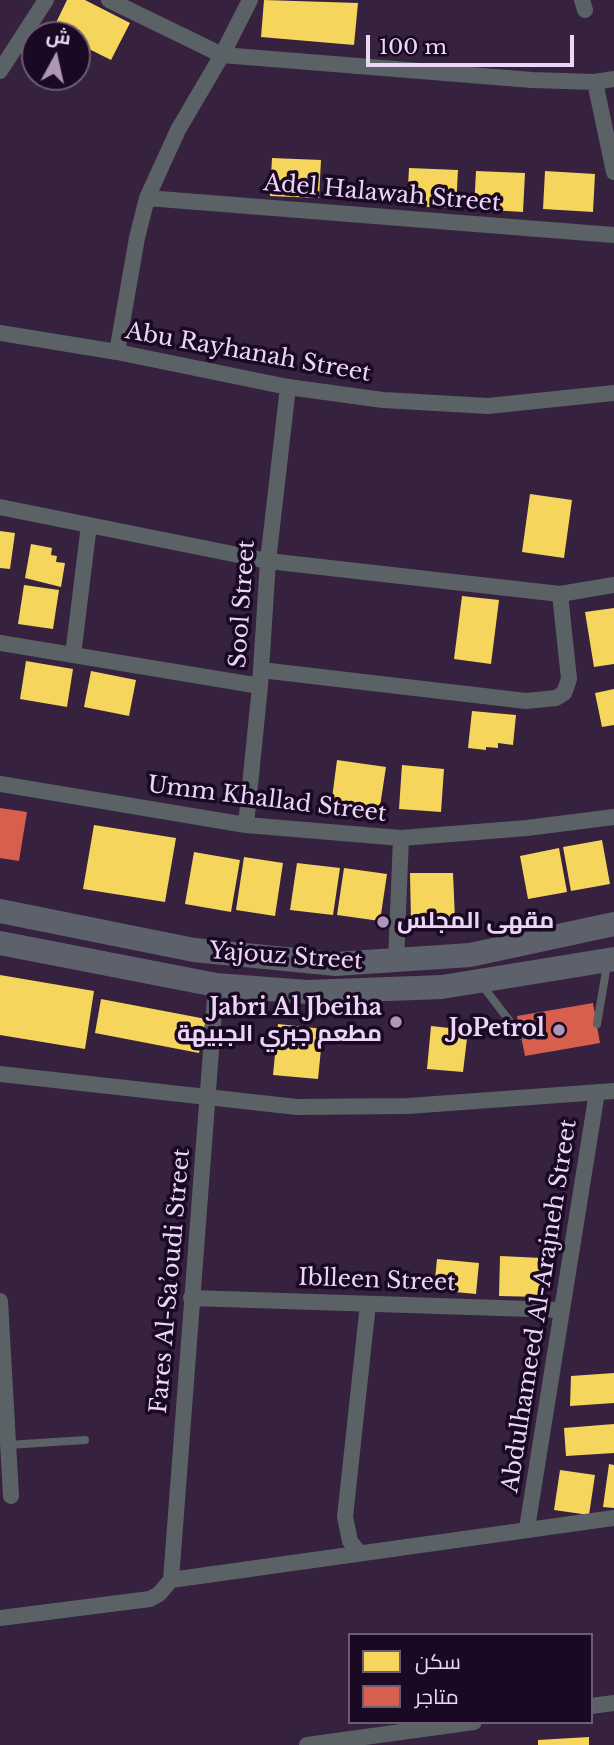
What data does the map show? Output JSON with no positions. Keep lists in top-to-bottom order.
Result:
{
  "streets": {
    "main road": ["Yajouz Street"],
    "street": [
      "Adel Halawah Street",
      "Abu Rayhanah Street",
      "Sool Street",
      "Umm Khallad Street",
      "Fares Al-Sa’oudi Street",
      "Iblleen Street",
      "Abdulhameed Al-Arajneh Street"
    ]
  },
  "crossings": [
    ["Abu Rayhanah Street", "Sool Street"],
    ["Sool Street", "Umm Khallad Street"],
    ["Yajouz Street", "Fares Al-Sa’oudi Street"],
    ["Fares Al-Sa’oudi Street", "Iblleen Street"],
    ["Iblleen Street", "Abdulhameed Al-Arajneh Street"]
  ],
  "places": ["مقهى المجلس", "Jabri Al Jbeiha مطعم جبري الجبيهة", "JoPetrol"],
  "legend": ["سكن", "متاجر"],
  "scale_bar": "100 m",
  "north": "top"
}
